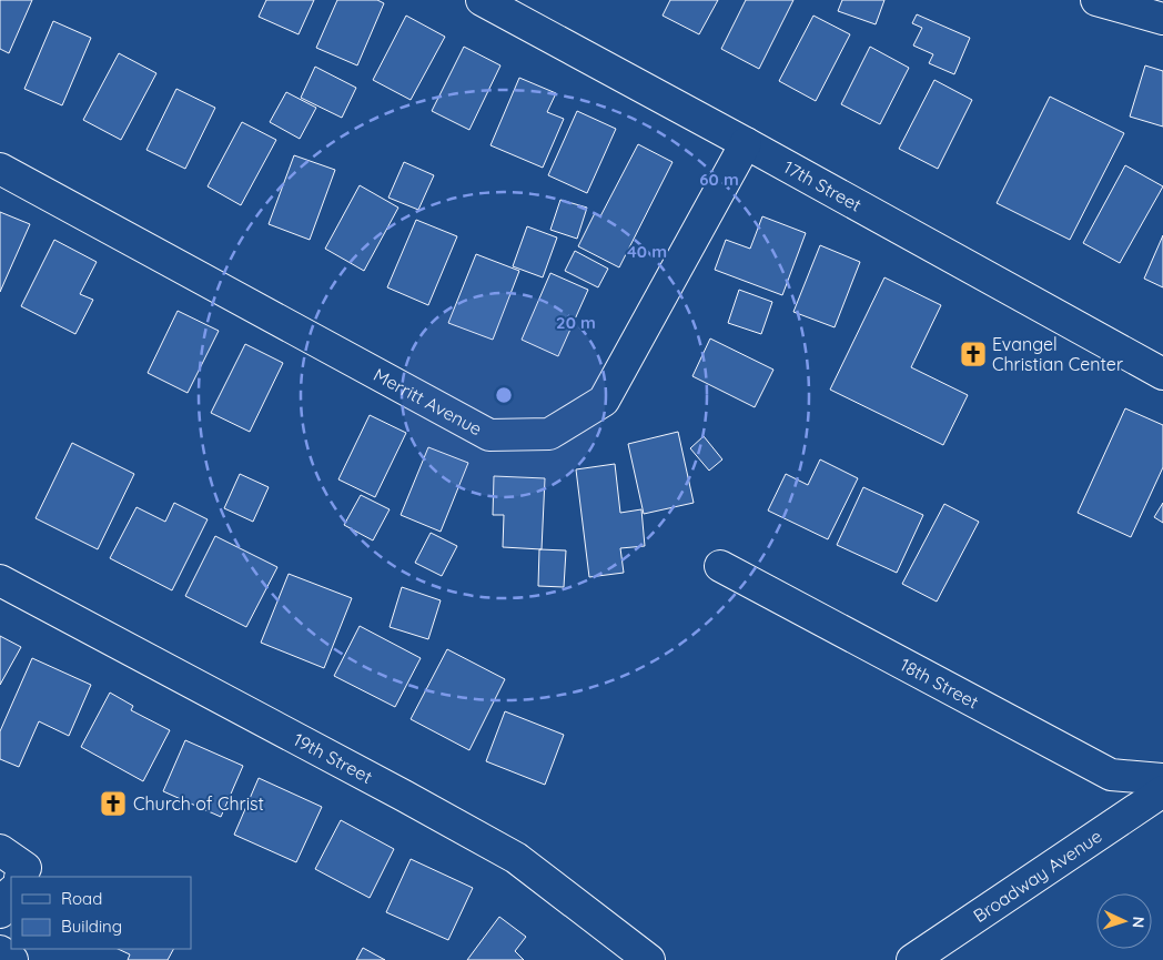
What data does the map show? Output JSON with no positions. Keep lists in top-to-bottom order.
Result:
{
  "streets": {
    "street": [
      "17th Street",
      "Merritt Avenue",
      "18th Street",
      "19th Street",
      "Broadway Avenue"
    ]
  },
  "crossings": [
    ["17th Street", "Merritt Avenue"]
  ],
  "places": {
    "church": ["Evangel Christian Center", "Church of Christ"]
  },
  "legend": ["Road", "Building"],
  "north": "right",
  "rings": ["60 m", "40 m", "20 m"]
}
